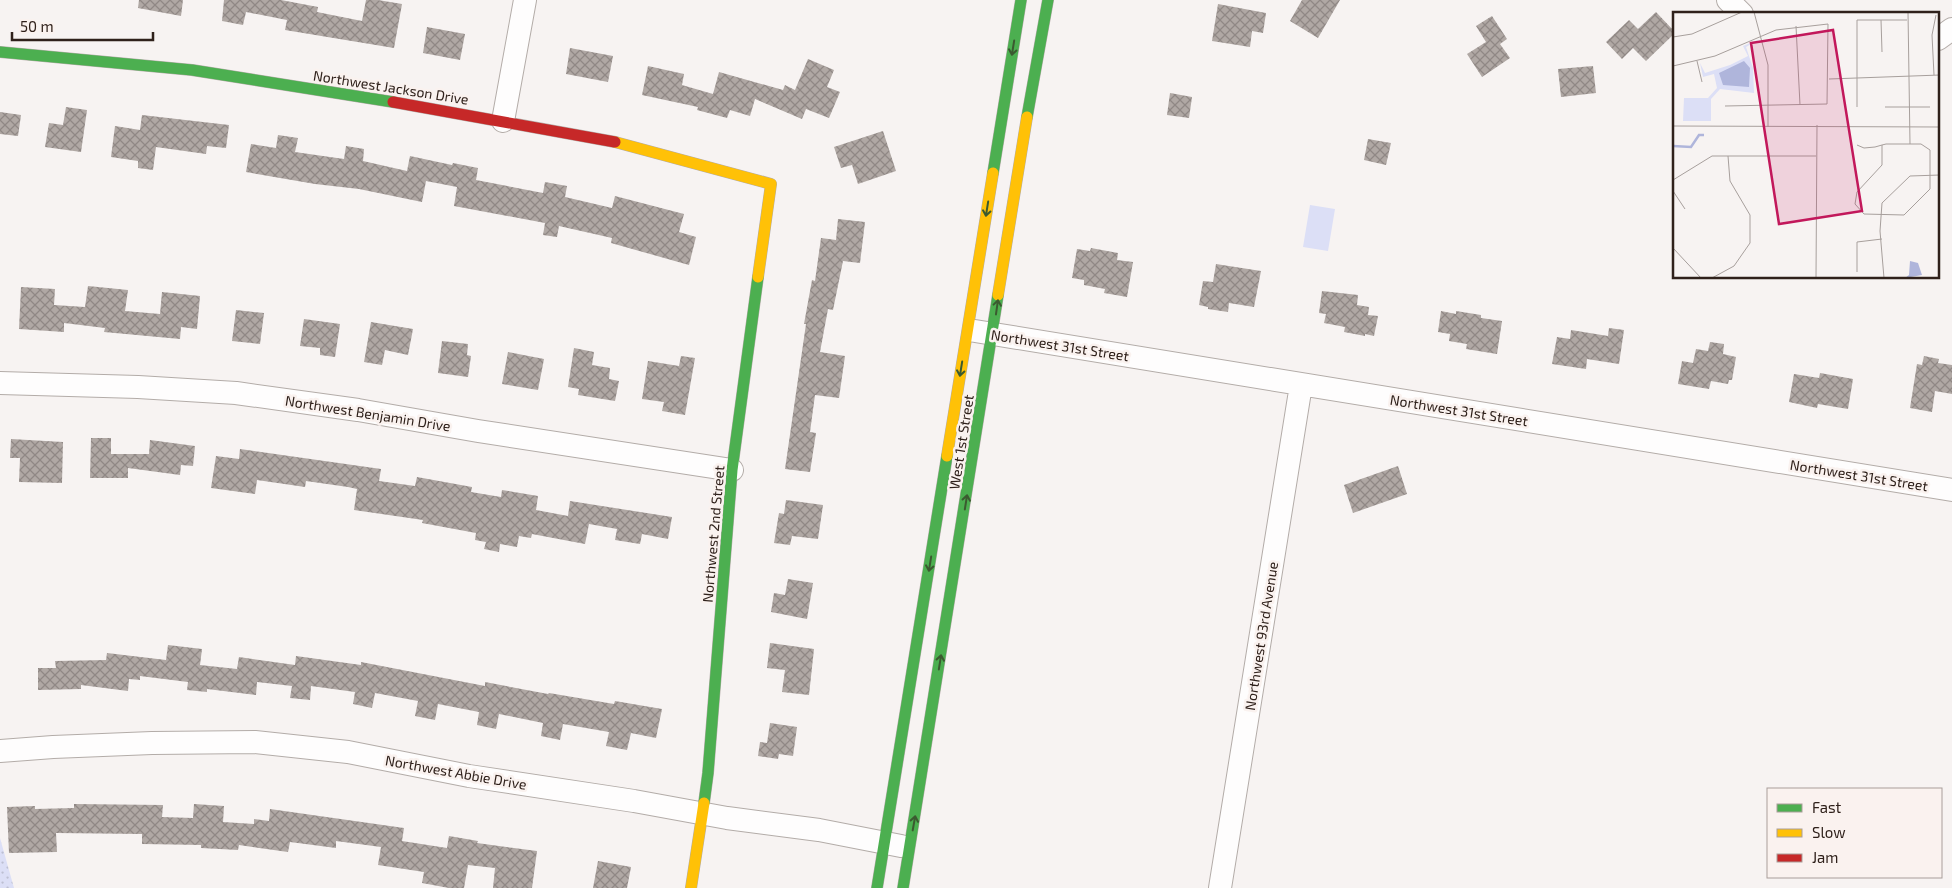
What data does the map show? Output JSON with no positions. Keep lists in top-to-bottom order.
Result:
{
  "streets": {
    "main road": ["Northwest Jackson Drive", "West 1st Street", "Northwest 2nd Street"],
    "street": [
      "Northwest 31st Street",
      "Northwest Benjamin Drive",
      "Northwest 93rd Avenue",
      "Northwest Abbie Drive"
    ]
  },
  "crossings": [
    ["Northwest Jackson Drive", "Northwest 2nd Street"],
    ["Northwest 31st Street", "West 1st Street"],
    ["Northwest 31st Street", "Northwest 93rd Avenue"],
    ["Northwest Benjamin Drive", "Northwest 2nd Street"],
    ["West 1st Street", "Northwest Abbie Drive"],
    ["Northwest 2nd Street", "Northwest Abbie Drive"]
  ],
  "legend": ["Fast", "Slow", "Jam"],
  "scale_bar": "50 m"
}
